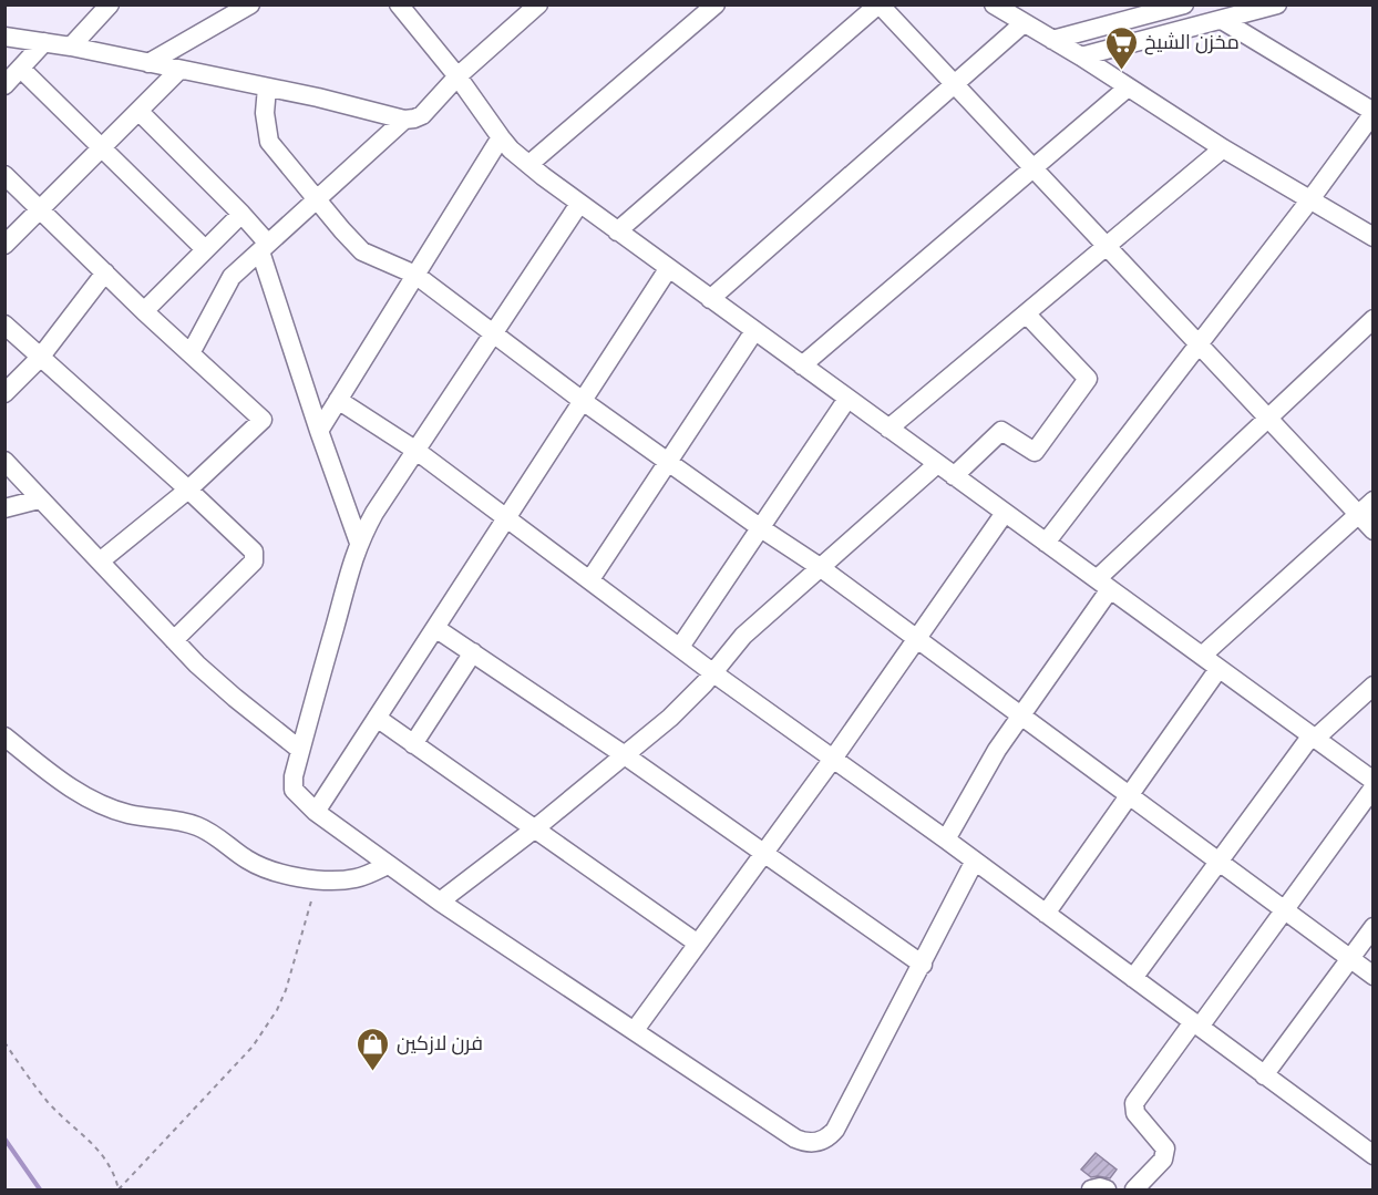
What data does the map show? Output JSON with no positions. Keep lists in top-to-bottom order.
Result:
{
  "places": {
    "supermarket": ["مخزن الشيخ"],
    "shop": ["فرن لازكين"]
  }
}
